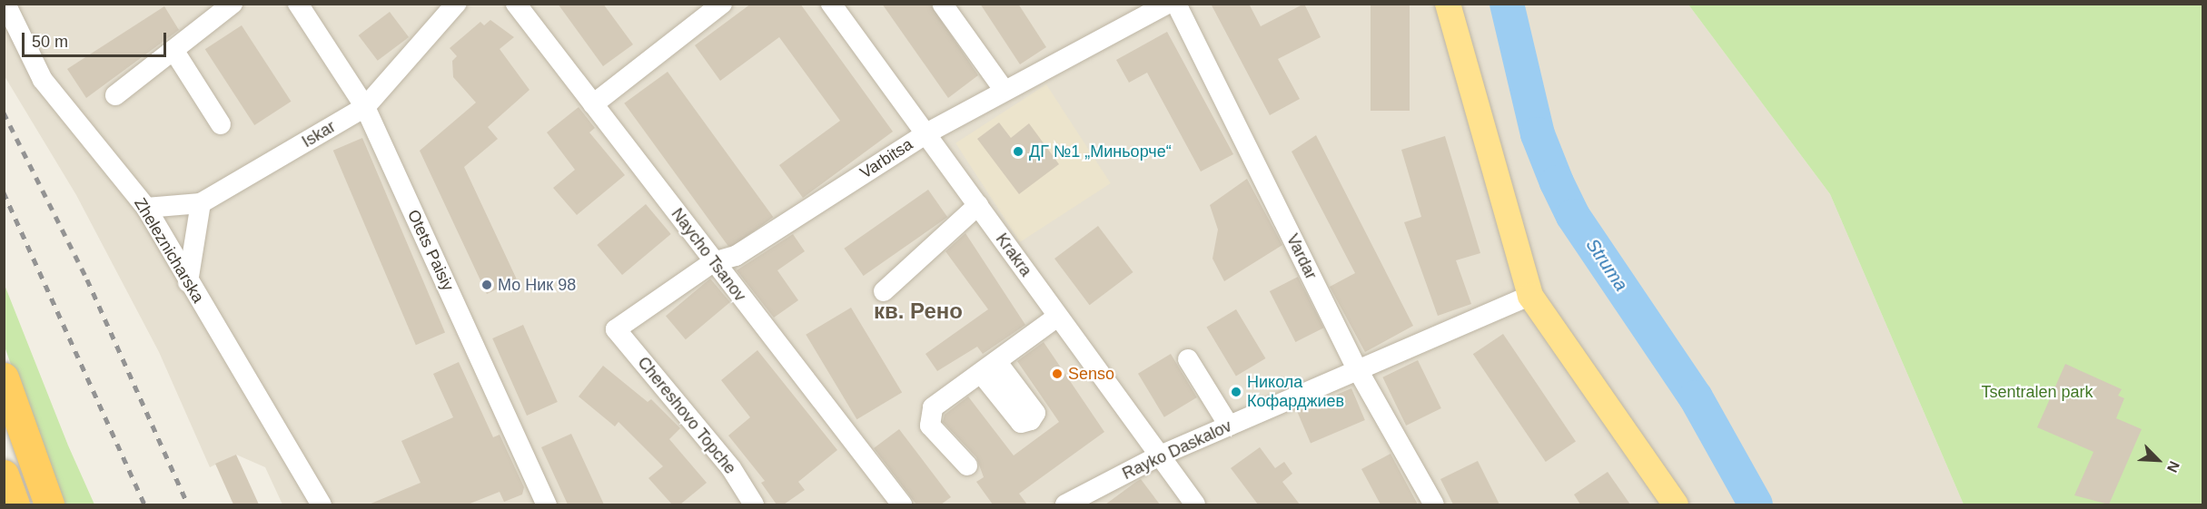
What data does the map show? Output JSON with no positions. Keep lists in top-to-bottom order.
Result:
{
  "streets": {
    "street": [
      "Iskar",
      "Varbitsa",
      "Zheleznicharska",
      "Otets Paisiy",
      "Naycho Tsanov",
      "Krakra",
      "Vardar",
      "Chereshovo Topche",
      "Rayko Daskalov"
    ]
  },
  "crossings": [
    ["Iskar", "Zheleznicharska"],
    ["Iskar", "Otets Paisiy"],
    ["Varbitsa", "Naycho Tsanov"],
    ["Varbitsa", "Krakra"],
    ["Varbitsa", "Chereshovo Topche"],
    ["Krakra", "Rayko Daskalov"],
    ["Vardar", "Rayko Daskalov"]
  ],
  "districts": ["кв. Рено"],
  "water": ["Struma"],
  "parks": ["Tsentralen park"],
  "places": [
    "ДГ №1 „Миньорче“",
    "Мо Ник 98",
    "Senso",
    "Никола Кофарджиев"
  ],
  "scale_bar": "50 m",
  "north": "bottom right"
}
